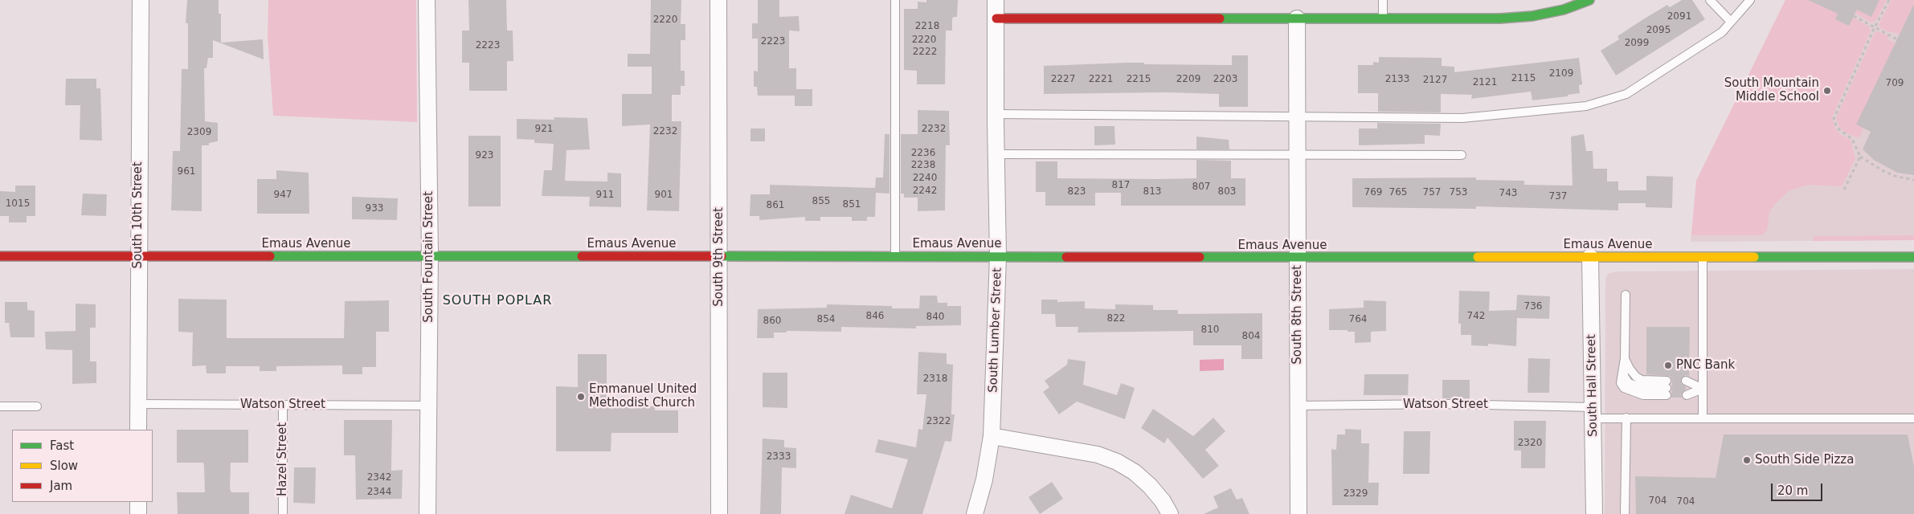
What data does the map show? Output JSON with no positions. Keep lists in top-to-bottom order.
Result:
{
  "streets": {
    "main road": ["Emaus Avenue"],
    "street": [
      "South 10th Street",
      "South Fountain Street",
      "South 9th Street",
      "South 8th Street",
      "South Lumber Street",
      "South Hall Street"
    ],
    "lane": ["Watson Street", "Hazel Street"]
  },
  "crossings": [
    ["South 10th Street", "Emaus Avenue"],
    ["South 10th Street", "Watson Street"],
    ["Emaus Avenue", "South Fountain Street"],
    ["Emaus Avenue", "South 9th Street"],
    ["Emaus Avenue", "South 8th Street"],
    ["Emaus Avenue", "South Lumber Street"],
    ["Emaus Avenue", "South Hall Street"],
    ["South Fountain Street", "Watson Street"],
    ["South 8th Street", "Watson Street"],
    ["South Hall Street", "Watson Street"],
    ["Watson Street", "Hazel Street"]
  ],
  "districts": ["SOUTH POPLAR"],
  "places": [
    "South Mountain Middle School",
    "PNC Bank",
    "Emmanuel United Methodist Church",
    "South Side Pizza"
  ],
  "house_numbers": [
    "2091",
    "2220",
    "2218",
    "2095",
    "2220",
    "2223",
    "2099",
    "2223",
    "2222",
    "2109",
    "2115",
    "2227",
    "2221",
    "2215",
    "2209",
    "2203",
    "2133",
    "2127",
    "2121",
    "709",
    "921",
    "2232",
    "2232",
    "2309",
    "2236",
    "923",
    "2238",
    "961",
    "2240",
    "817",
    "807",
    "2242",
    "823",
    "813",
    "803",
    "769",
    "765",
    "757",
    "753",
    "743",
    "947",
    "911",
    "901",
    "737",
    "855",
    "1015",
    "851",
    "861",
    "933",
    "736",
    "846",
    "742",
    "840",
    "822",
    "854",
    "764",
    "860",
    "810",
    "804",
    "2318",
    "2322",
    "2320",
    "2333",
    "2342",
    "2344",
    "2329",
    "704",
    "704"
  ],
  "legend": ["Fast", "Slow", "Jam"],
  "scale_bar": "20 m"
}
